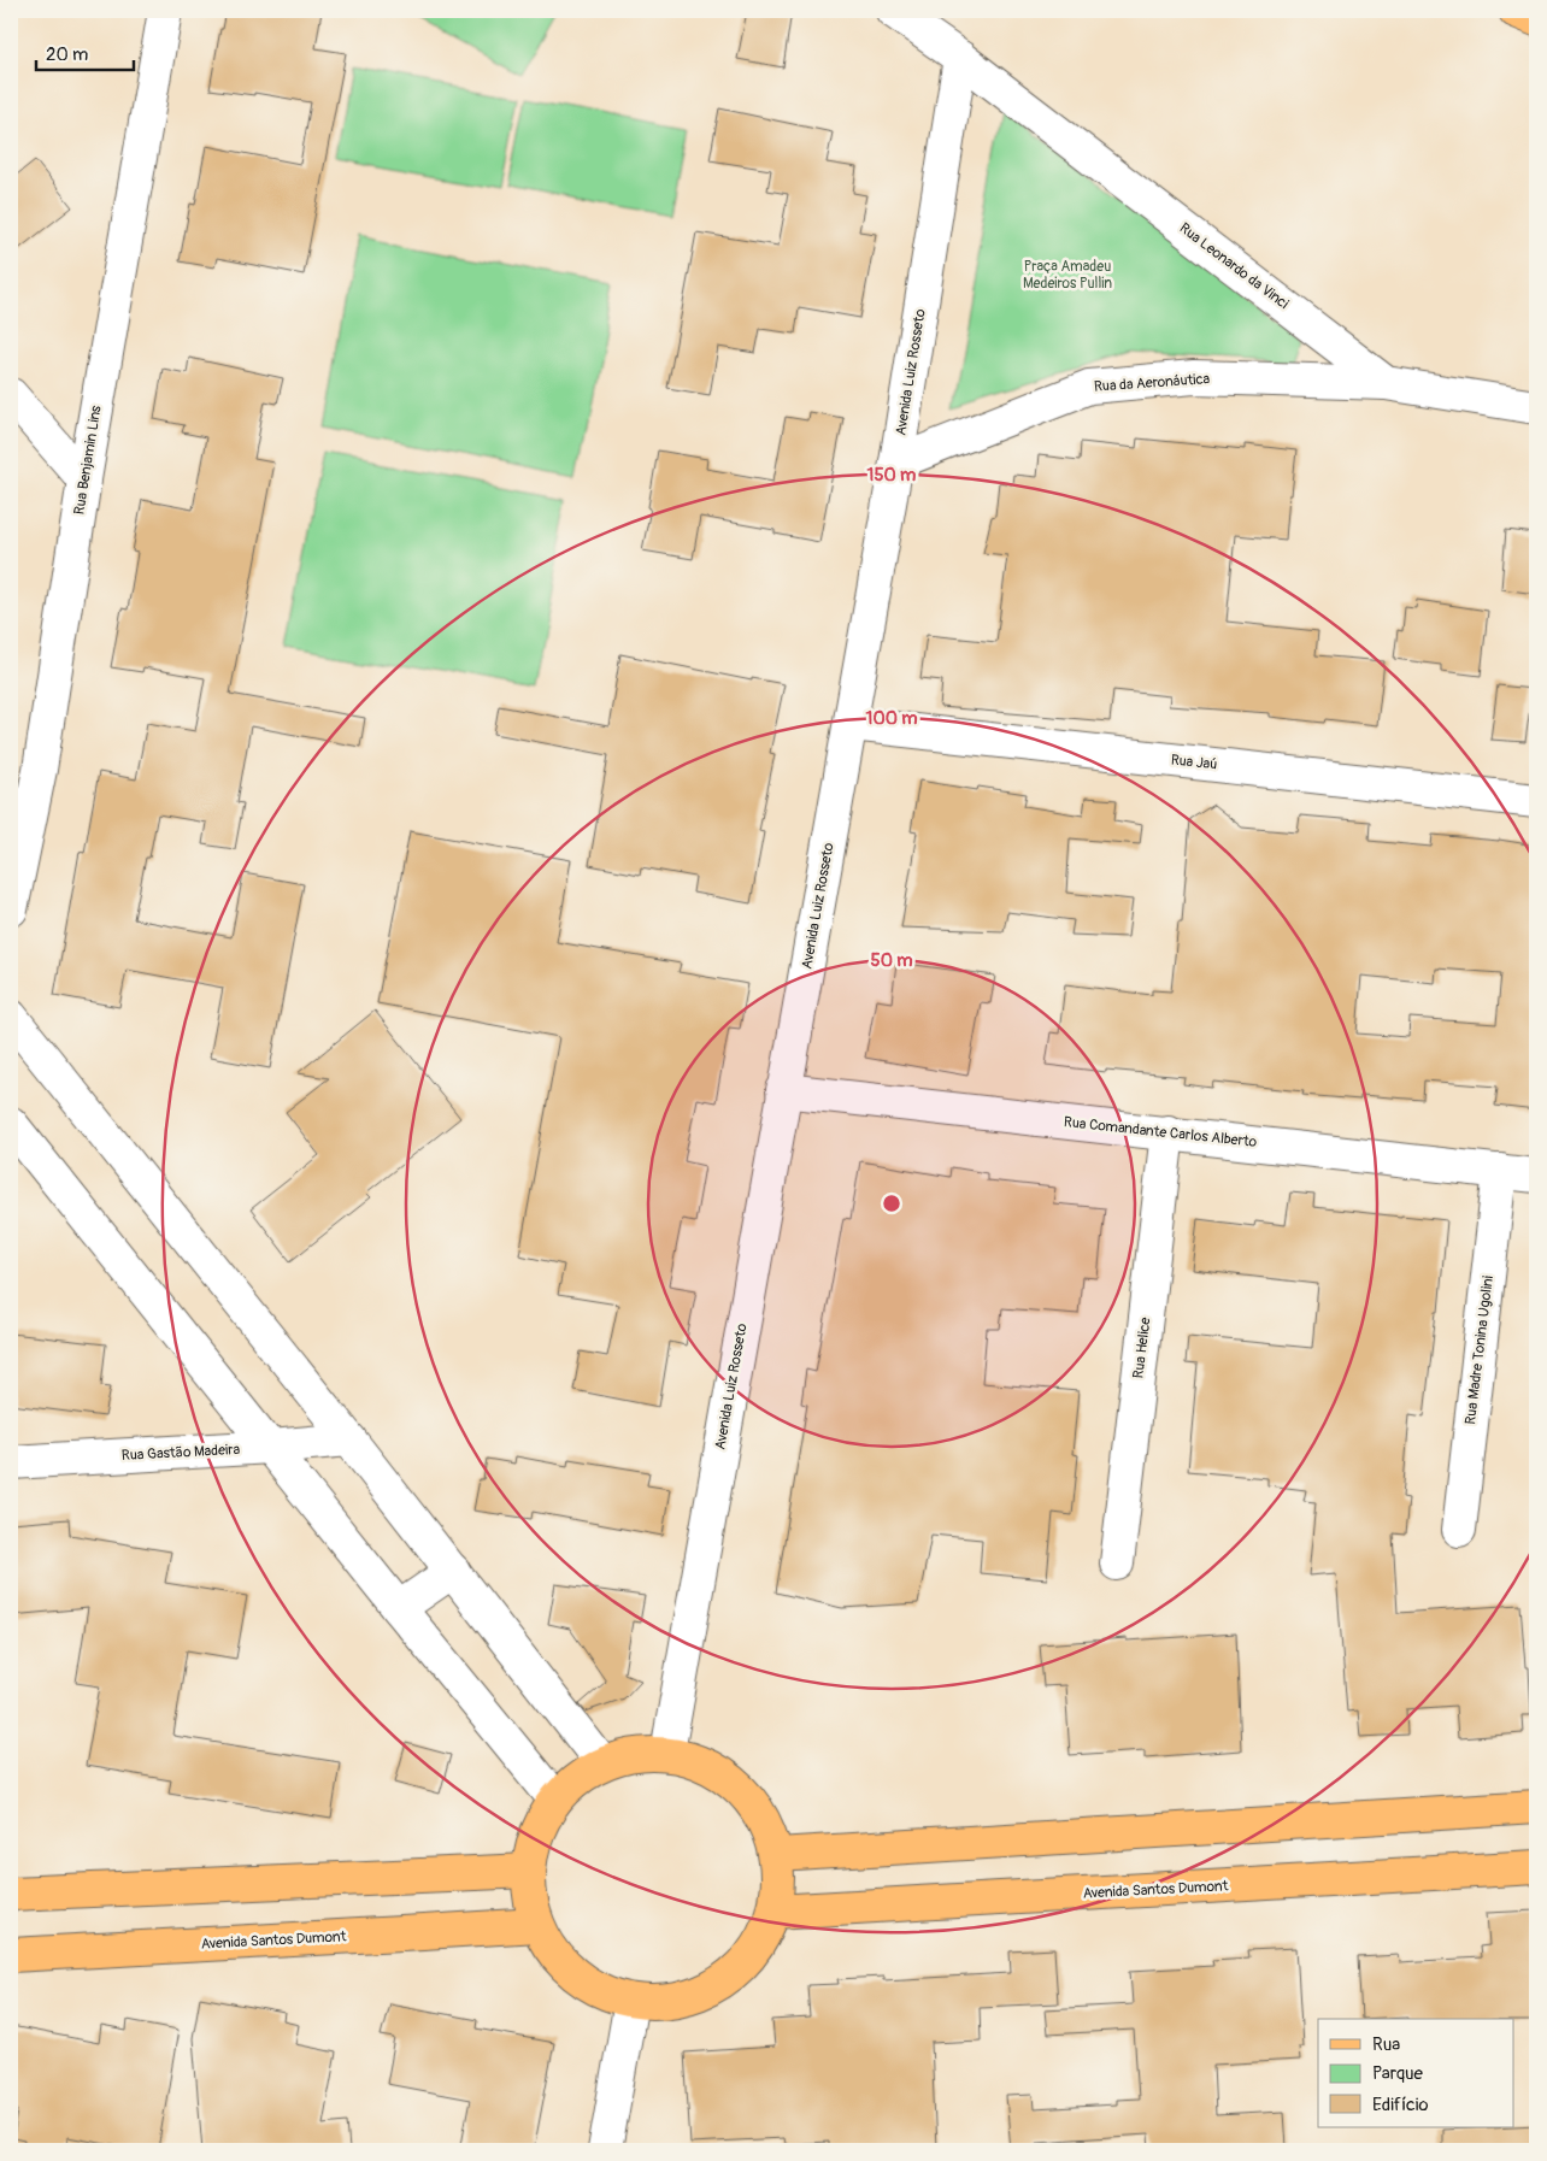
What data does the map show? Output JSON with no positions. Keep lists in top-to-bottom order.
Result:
{
  "streets": {
    "main road": ["Avenida Santos Dumont"],
    "street": [
      "Rua Leonardo da Vinci",
      "Avenida Luiz Rosseto",
      "Rua da Aeronáutica",
      "Rua Benjamin Lins",
      "Rua Jaú",
      "Rua Comandante Carlos Alberto",
      "Rua Helice",
      "Rua Madre Tonina Ugolini",
      "Rua Gastão Madeira"
    ]
  },
  "crossings": [
    ["Rua Leonardo da Vinci", "Avenida Luiz Rosseto"],
    ["Rua Leonardo da Vinci", "Rua da Aeronáutica"],
    ["Avenida Luiz Rosseto", "Rua da Aeronáutica"],
    ["Avenida Luiz Rosseto", "Rua Jaú"],
    ["Avenida Luiz Rosseto", "Rua Comandante Carlos Alberto"],
    ["Rua Comandante Carlos Alberto", "Rua Helice"],
    ["Rua Comandante Carlos Alberto", "Rua Madre Tonina Ugolini"]
  ],
  "parks": ["Praça Amadeu Medeiros Pullin"],
  "legend": ["Rua", "Parque", "Edifício"],
  "scale_bar": "20 m",
  "rings": ["150 m", "100 m", "50 m"]
}
